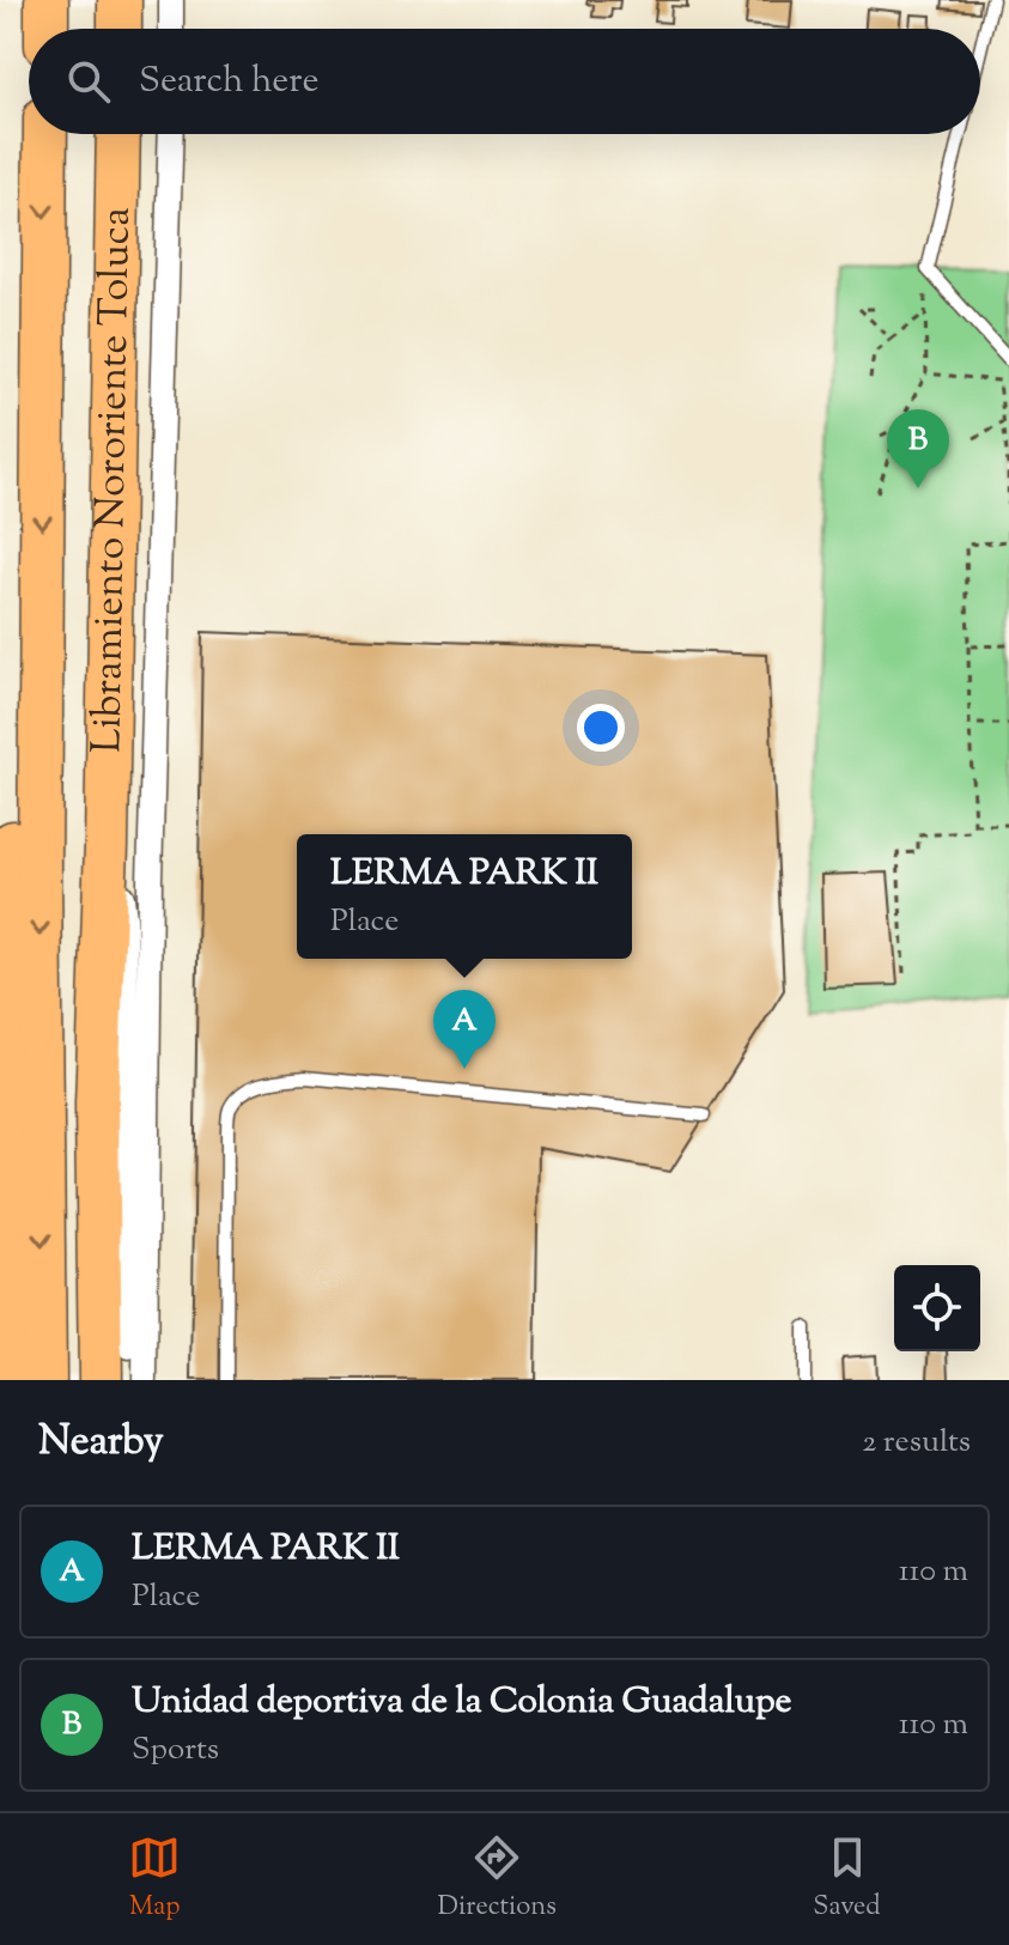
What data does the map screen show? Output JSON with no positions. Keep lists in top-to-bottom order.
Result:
{
  "streets": {
    "highway": ["Libramiento Nororiente Toluca"]
  },
  "page": {
    "search": "Search here",
    "pins": ["B", "A"],
    "popup": ["LERMA PARK II", "Place"],
    "heading": ["Nearby", "2 results"],
    "list": [
      {
        "mark": "A",
        "name": "LERMA PARK II",
        "note": "Place",
        "value": "110 m"
      },
      {
        "mark": "B",
        "name": "Unidad deportiva de la Colonia Guadalupe",
        "note": "Sports",
        "value": "110 m"
      }
    ],
    "nav": ["Map", "Directions", "Saved"]
  }
}
